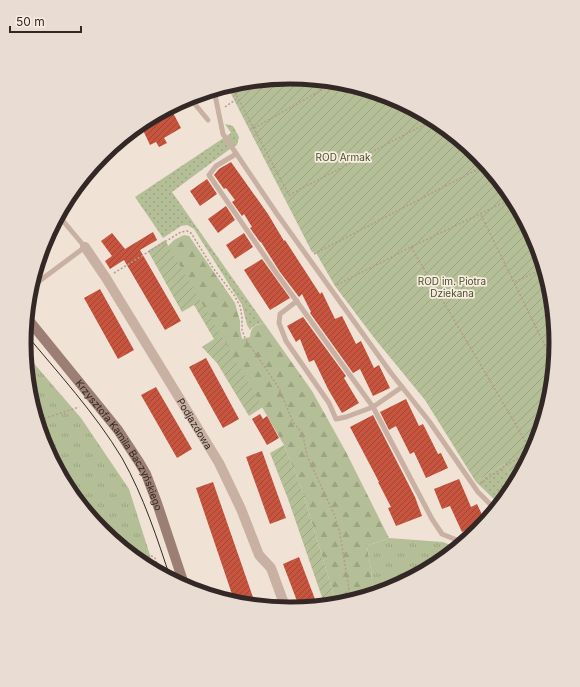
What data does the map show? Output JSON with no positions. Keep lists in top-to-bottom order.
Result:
{
  "streets": {
    "street": ["Podjazdowa", "Krzysztofa Kamila Baczyńskiego"]
  },
  "parks": ["ROD Armak", "ROD im. Piotra Dziekana"],
  "scale_bar": "50 m"
}
